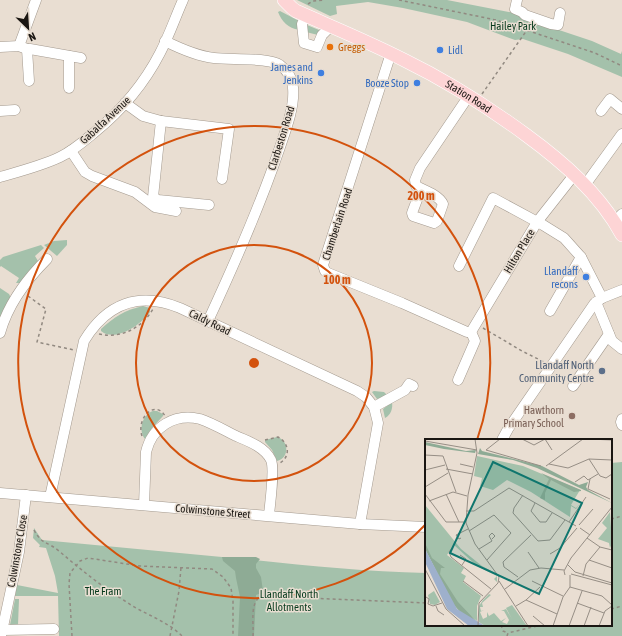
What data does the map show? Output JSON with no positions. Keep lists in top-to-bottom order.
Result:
{
  "streets": {
    "main road": ["Station Road"],
    "street": [
      "Gabalfa Avenue",
      "Clarbeston Road",
      "Chamberlain Road",
      "Hilton Place",
      "Caldy Road",
      "Colwinstone Street",
      "Colwinstone Close"
    ]
  },
  "crossings": [
    ["Station Road", "Chamberlain Road"],
    ["Station Road", "Hilton Place"],
    ["Gabalfa Avenue", "Clarbeston Road"],
    ["Clarbeston Road", "Caldy Road"],
    ["Chamberlain Road", "Hilton Place"],
    ["Caldy Road", "Colwinstone Street"],
    ["Colwinstone Street", "Colwinstone Close"]
  ],
  "parks": ["Hailey Park", "The Fram", "Llandaff North Allotments"],
  "places": [
    "Greggs",
    "Lidl",
    "James and Jenkins",
    "Booze Stop",
    "Llandaff recons",
    "Llandaff North Community Centre",
    "Hawthorn Primary School"
  ],
  "north": "bottom right",
  "rings": ["200 m", "100 m"]
}
